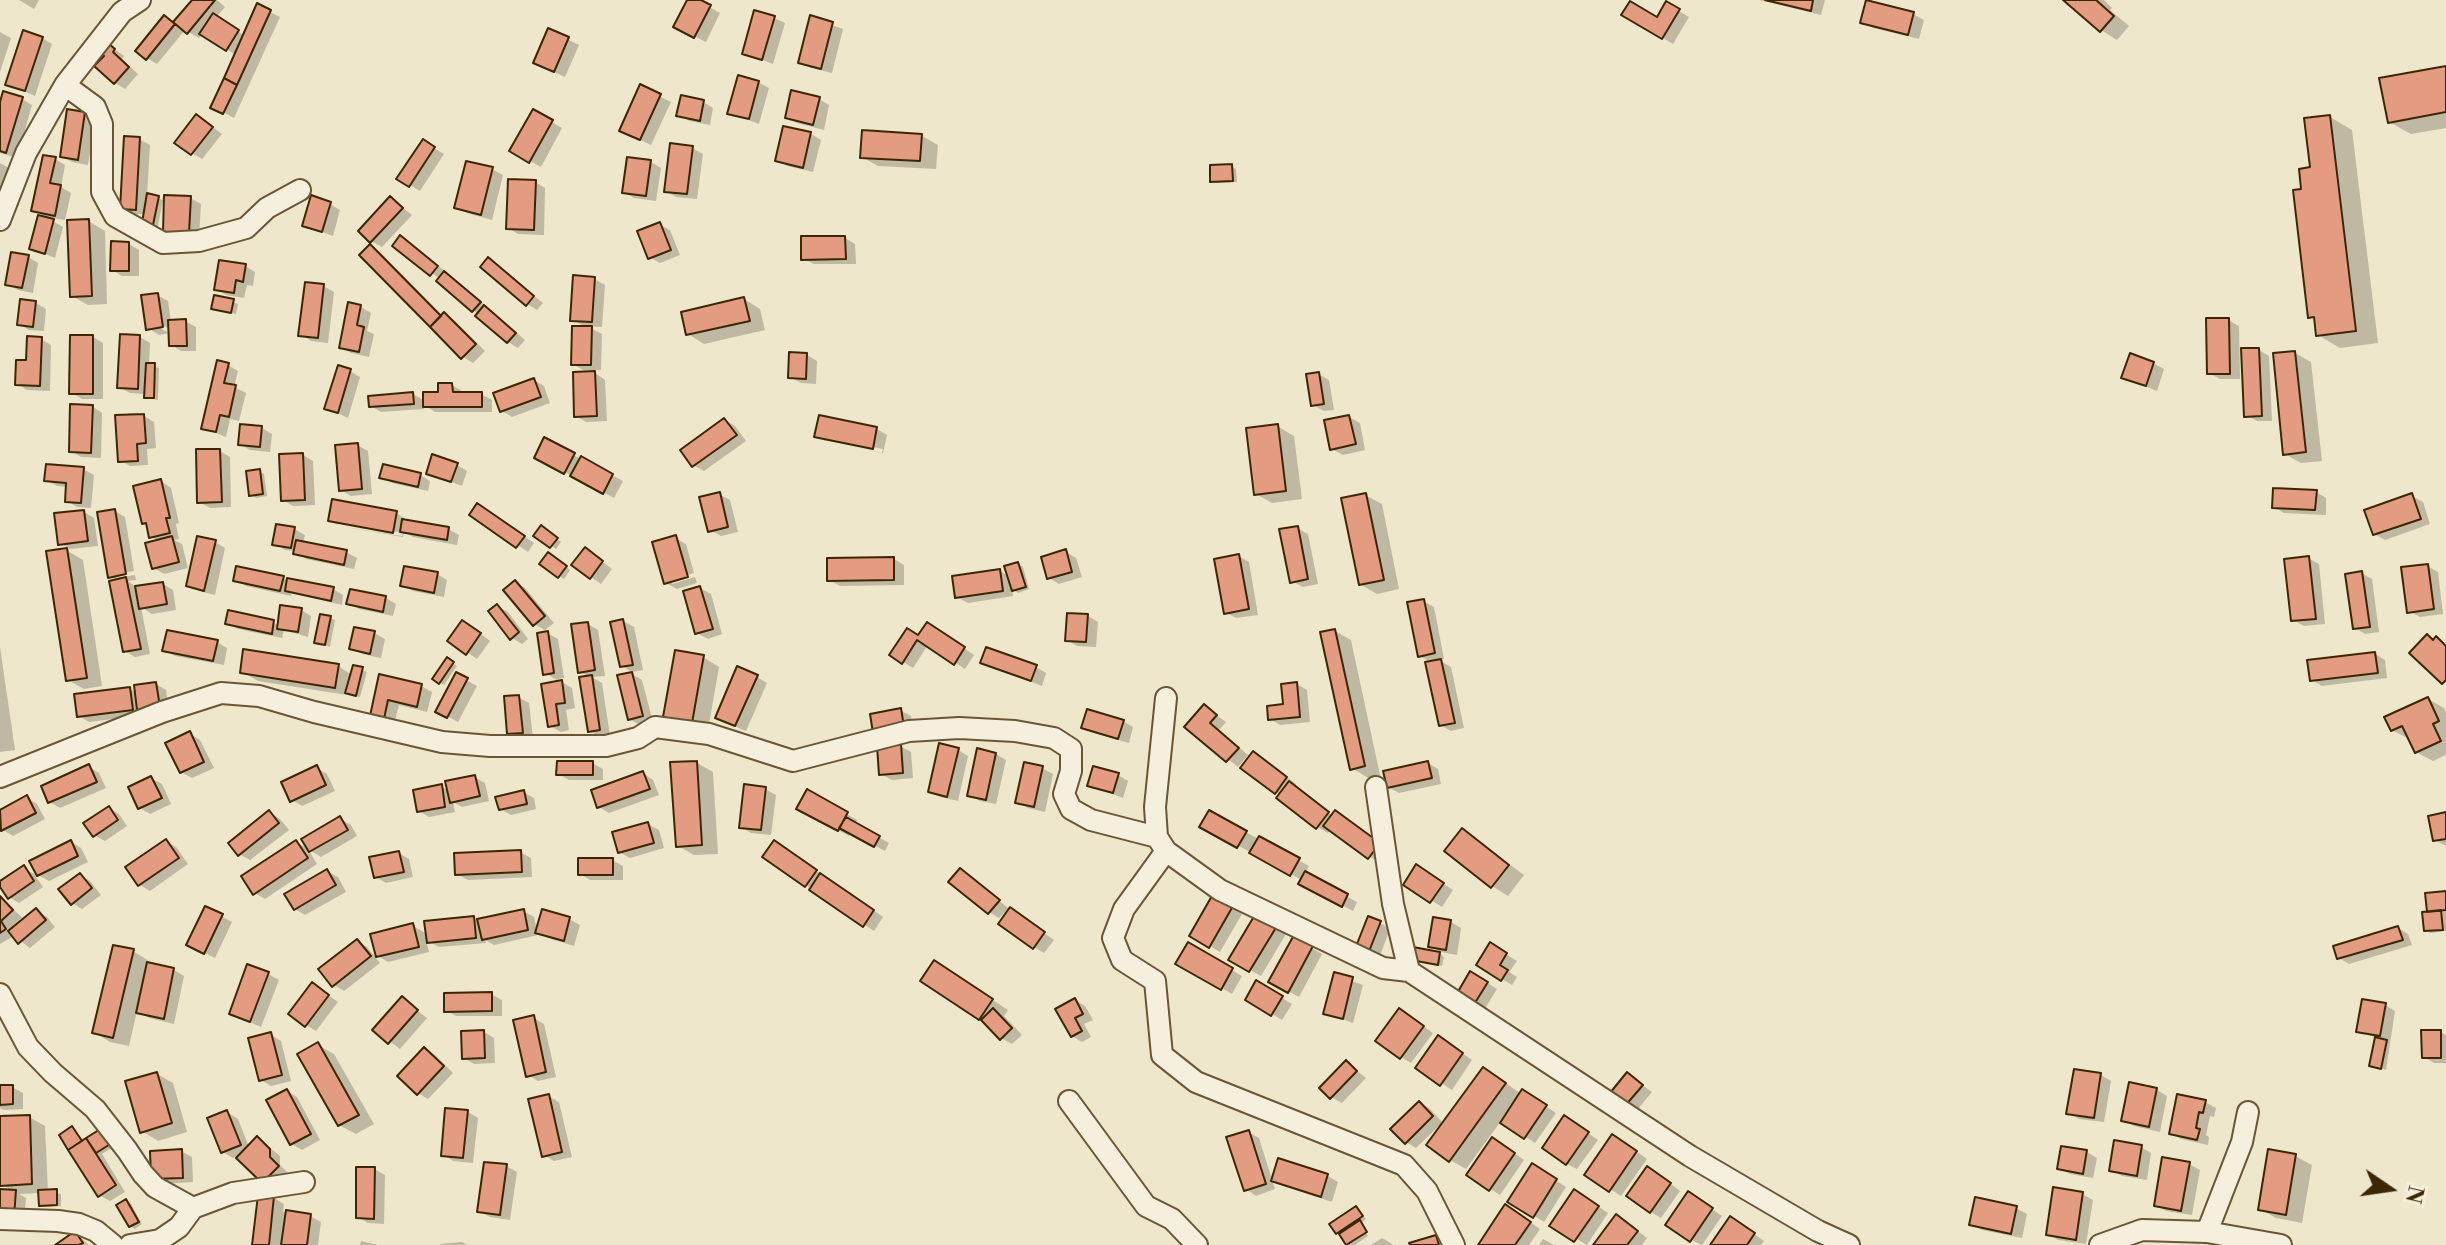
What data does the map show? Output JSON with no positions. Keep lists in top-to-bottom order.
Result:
{
  "north": "right"
}
